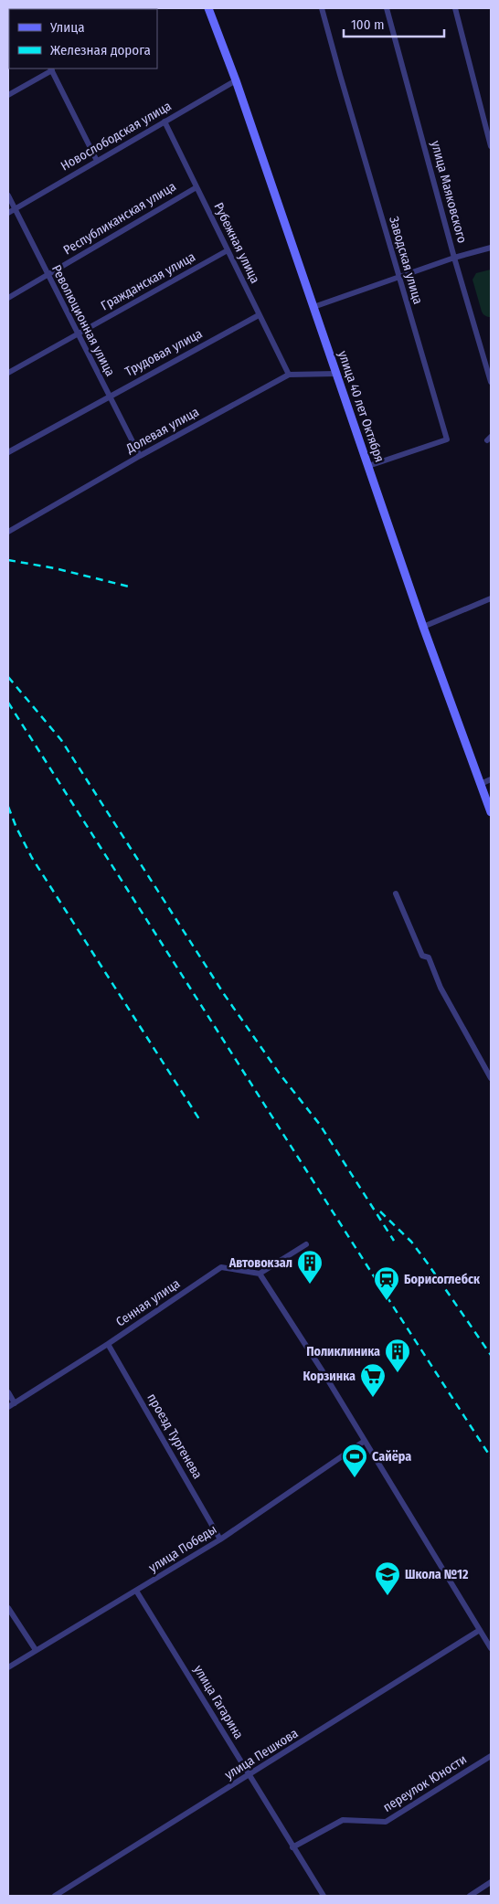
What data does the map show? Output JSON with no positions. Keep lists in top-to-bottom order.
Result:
{
  "streets": {
    "street": [
      "Новослободская улица",
      "улица Маяковского",
      "Республиканская улица",
      "Рубежная улица",
      "Заводская улица",
      "Гражданская улица",
      "Революционная улица",
      "Трудовая улица",
      "улица 40 лет Октября",
      "Долевая улица",
      "Сенная улица",
      "проезд Тургенева",
      "улица Победы",
      "улица Гагарина",
      "улица Пешкова",
      "переулок Юности"
    ]
  },
  "crossings": [
    ["Новослободская улица", "Рубежная улица"],
    ["Новослободская улица", "Революционная улица"],
    ["Новослободская улица", "улица 40 лет Октября"],
    ["Республиканская улица", "Рубежная улица"],
    ["Республиканская улица", "Революционная улица"],
    ["Рубежная улица", "Гражданская улица"],
    ["Рубежная улица", "Трудовая улица"],
    ["Рубежная улица", "Долевая улица"],
    ["Заводская улица", "улица 40 лет Октября"],
    ["Гражданская улица", "Революционная улица"],
    ["Революционная улица", "Трудовая улица"],
    ["Революционная улица", "Долевая улица"],
    ["улица 40 лет Октября", "Долевая улица"],
    ["Сенная улица", "проезд Тургенева"],
    ["проезд Тургенева", "улица Победы"],
    ["улица Победы", "улица Гагарина"],
    ["улица Гагарина", "улица Пешкова"],
    ["улица Гагарина", "переулок Юности"]
  ],
  "places": {
    "building": ["Автовокзал", "Поликлиника"],
    "station": ["Борисоглебск"],
    "supermarket": ["Корзинка"],
    "sports": ["Сайёра"],
    "school or university": ["Школа №12"]
  },
  "legend": ["Улица", "Железная дорога"],
  "scale_bar": "100 m"
}
